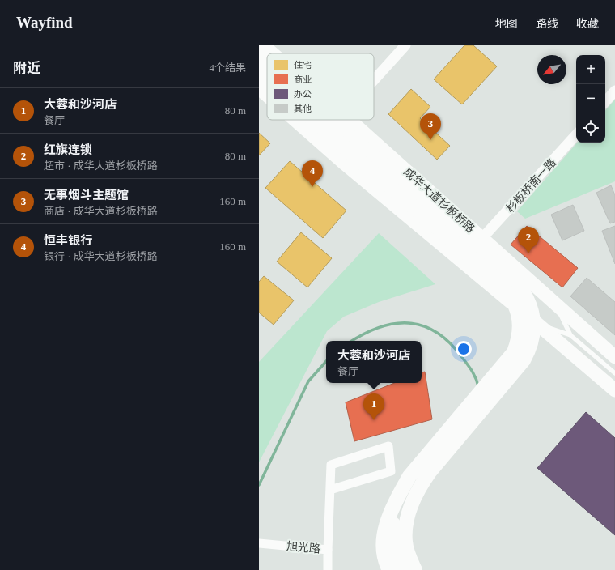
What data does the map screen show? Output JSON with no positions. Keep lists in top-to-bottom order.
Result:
{
  "streets": {
    "main road": ["成华大道杉板桥路"],
    "street": ["杉板桥南一路", "旭光路"]
  },
  "crossings": [
    ["杉板桥南一路", "成华大道杉板桥路"]
  ],
  "legend": [
    "住宅",
    "商业",
    "办公",
    "其他"
  ],
  "north": "bottom left",
  "page": {
    "header": "Wayfind",
    "nav": ["地图", "路线", "收藏"],
    "heading": ["附近", "4个结果"],
    "map_buttons": ["+", "−"],
    "list": [
      {
        "mark": "1",
        "name": "大蓉和沙河店",
        "note": "餐厅",
        "value": "80 m"
      },
      {
        "mark": "2",
        "name": "红旗连锁",
        "note": "超市 · 成华大道杉板桥路",
        "value": "80 m"
      },
      {
        "mark": "3",
        "name": "无事烟斗主题馆",
        "note": "商店 · 成华大道杉板桥路",
        "value": "160 m"
      },
      {
        "mark": "4",
        "name": "恒丰银行",
        "note": "银行 · 成华大道杉板桥路",
        "value": "160 m"
      }
    ],
    "pins": [
      "3",
      "4",
      "2",
      "1"
    ],
    "popup": ["大蓉和沙河店", "餐厅"]
  }
}
